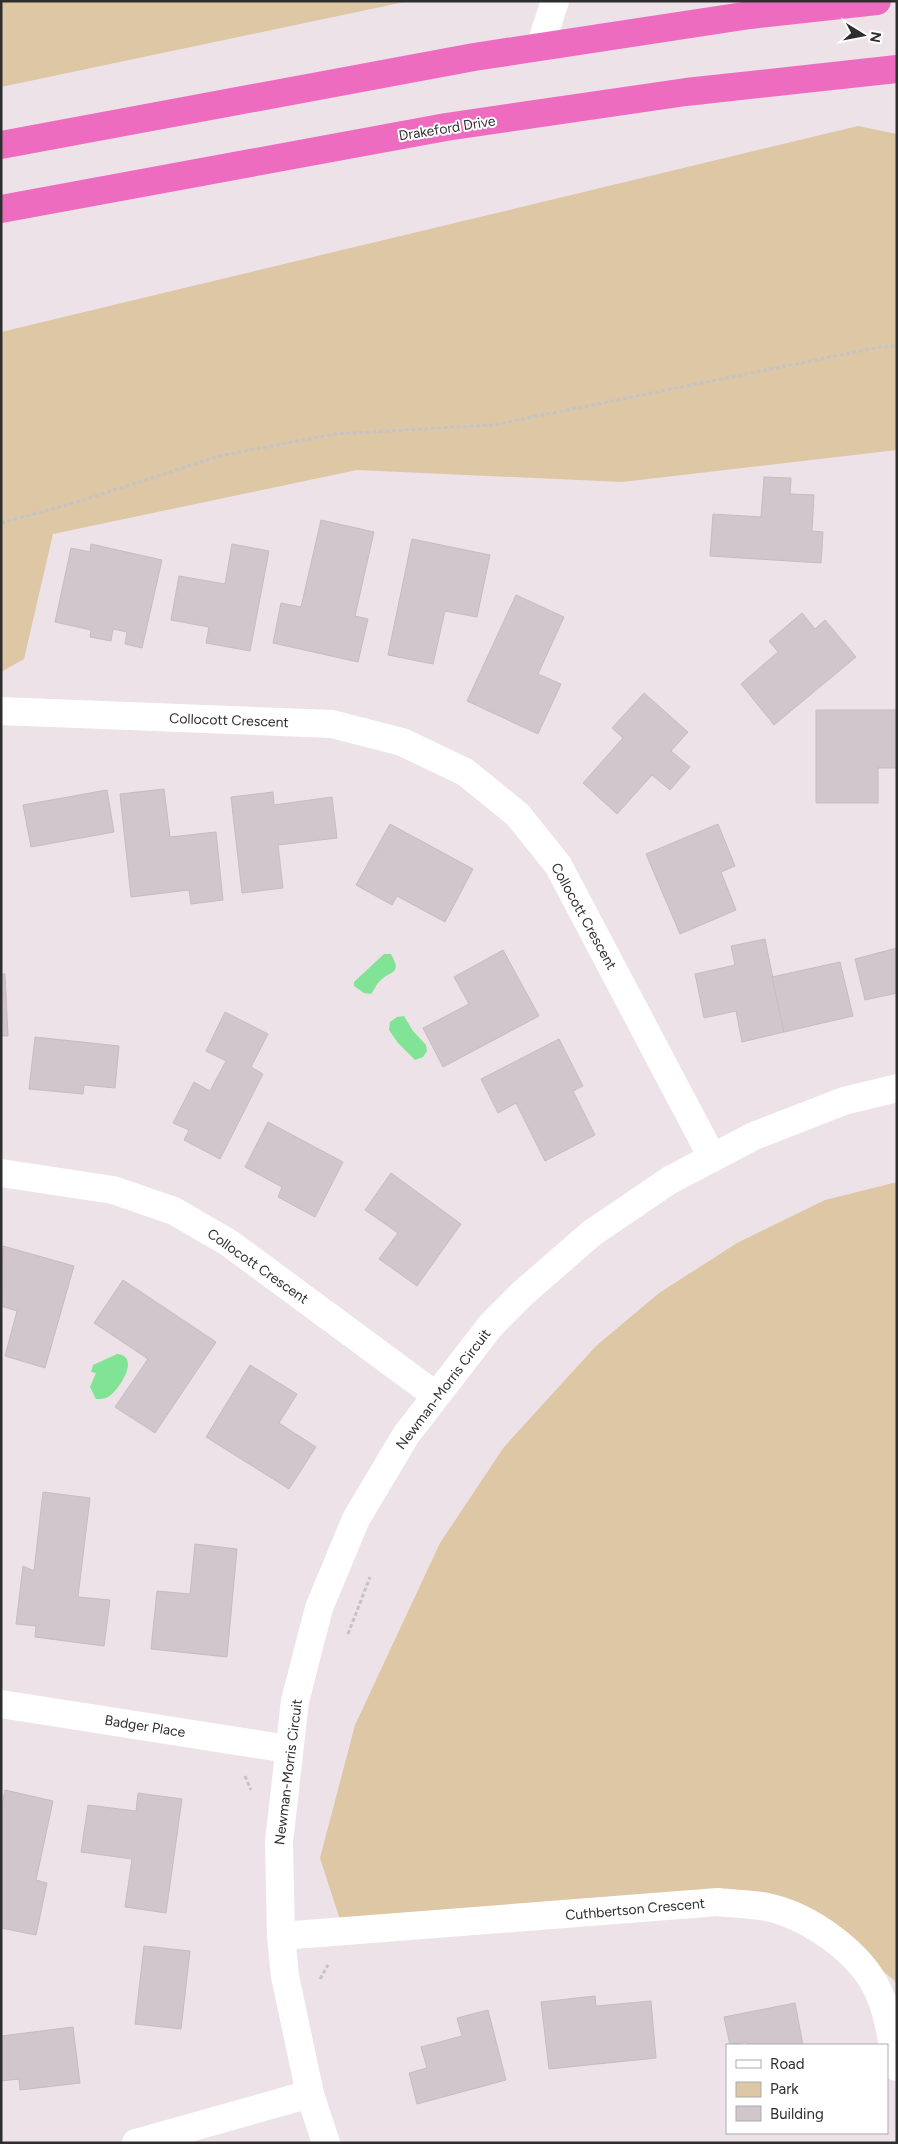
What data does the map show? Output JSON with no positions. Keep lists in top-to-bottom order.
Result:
{
  "streets": {
    "highway": ["Drakeford Drive"],
    "street": [
      "Collocott Crescent",
      "Newman-Morris Circuit",
      "Badger Place",
      "Cuthbertson Crescent"
    ]
  },
  "crossings": [
    ["Collocott Crescent", "Newman-Morris Circuit"],
    ["Newman-Morris Circuit", "Badger Place"],
    ["Newman-Morris Circuit", "Cuthbertson Crescent"]
  ],
  "legend": ["Road", "Park", "Building"],
  "north": "right"
}
